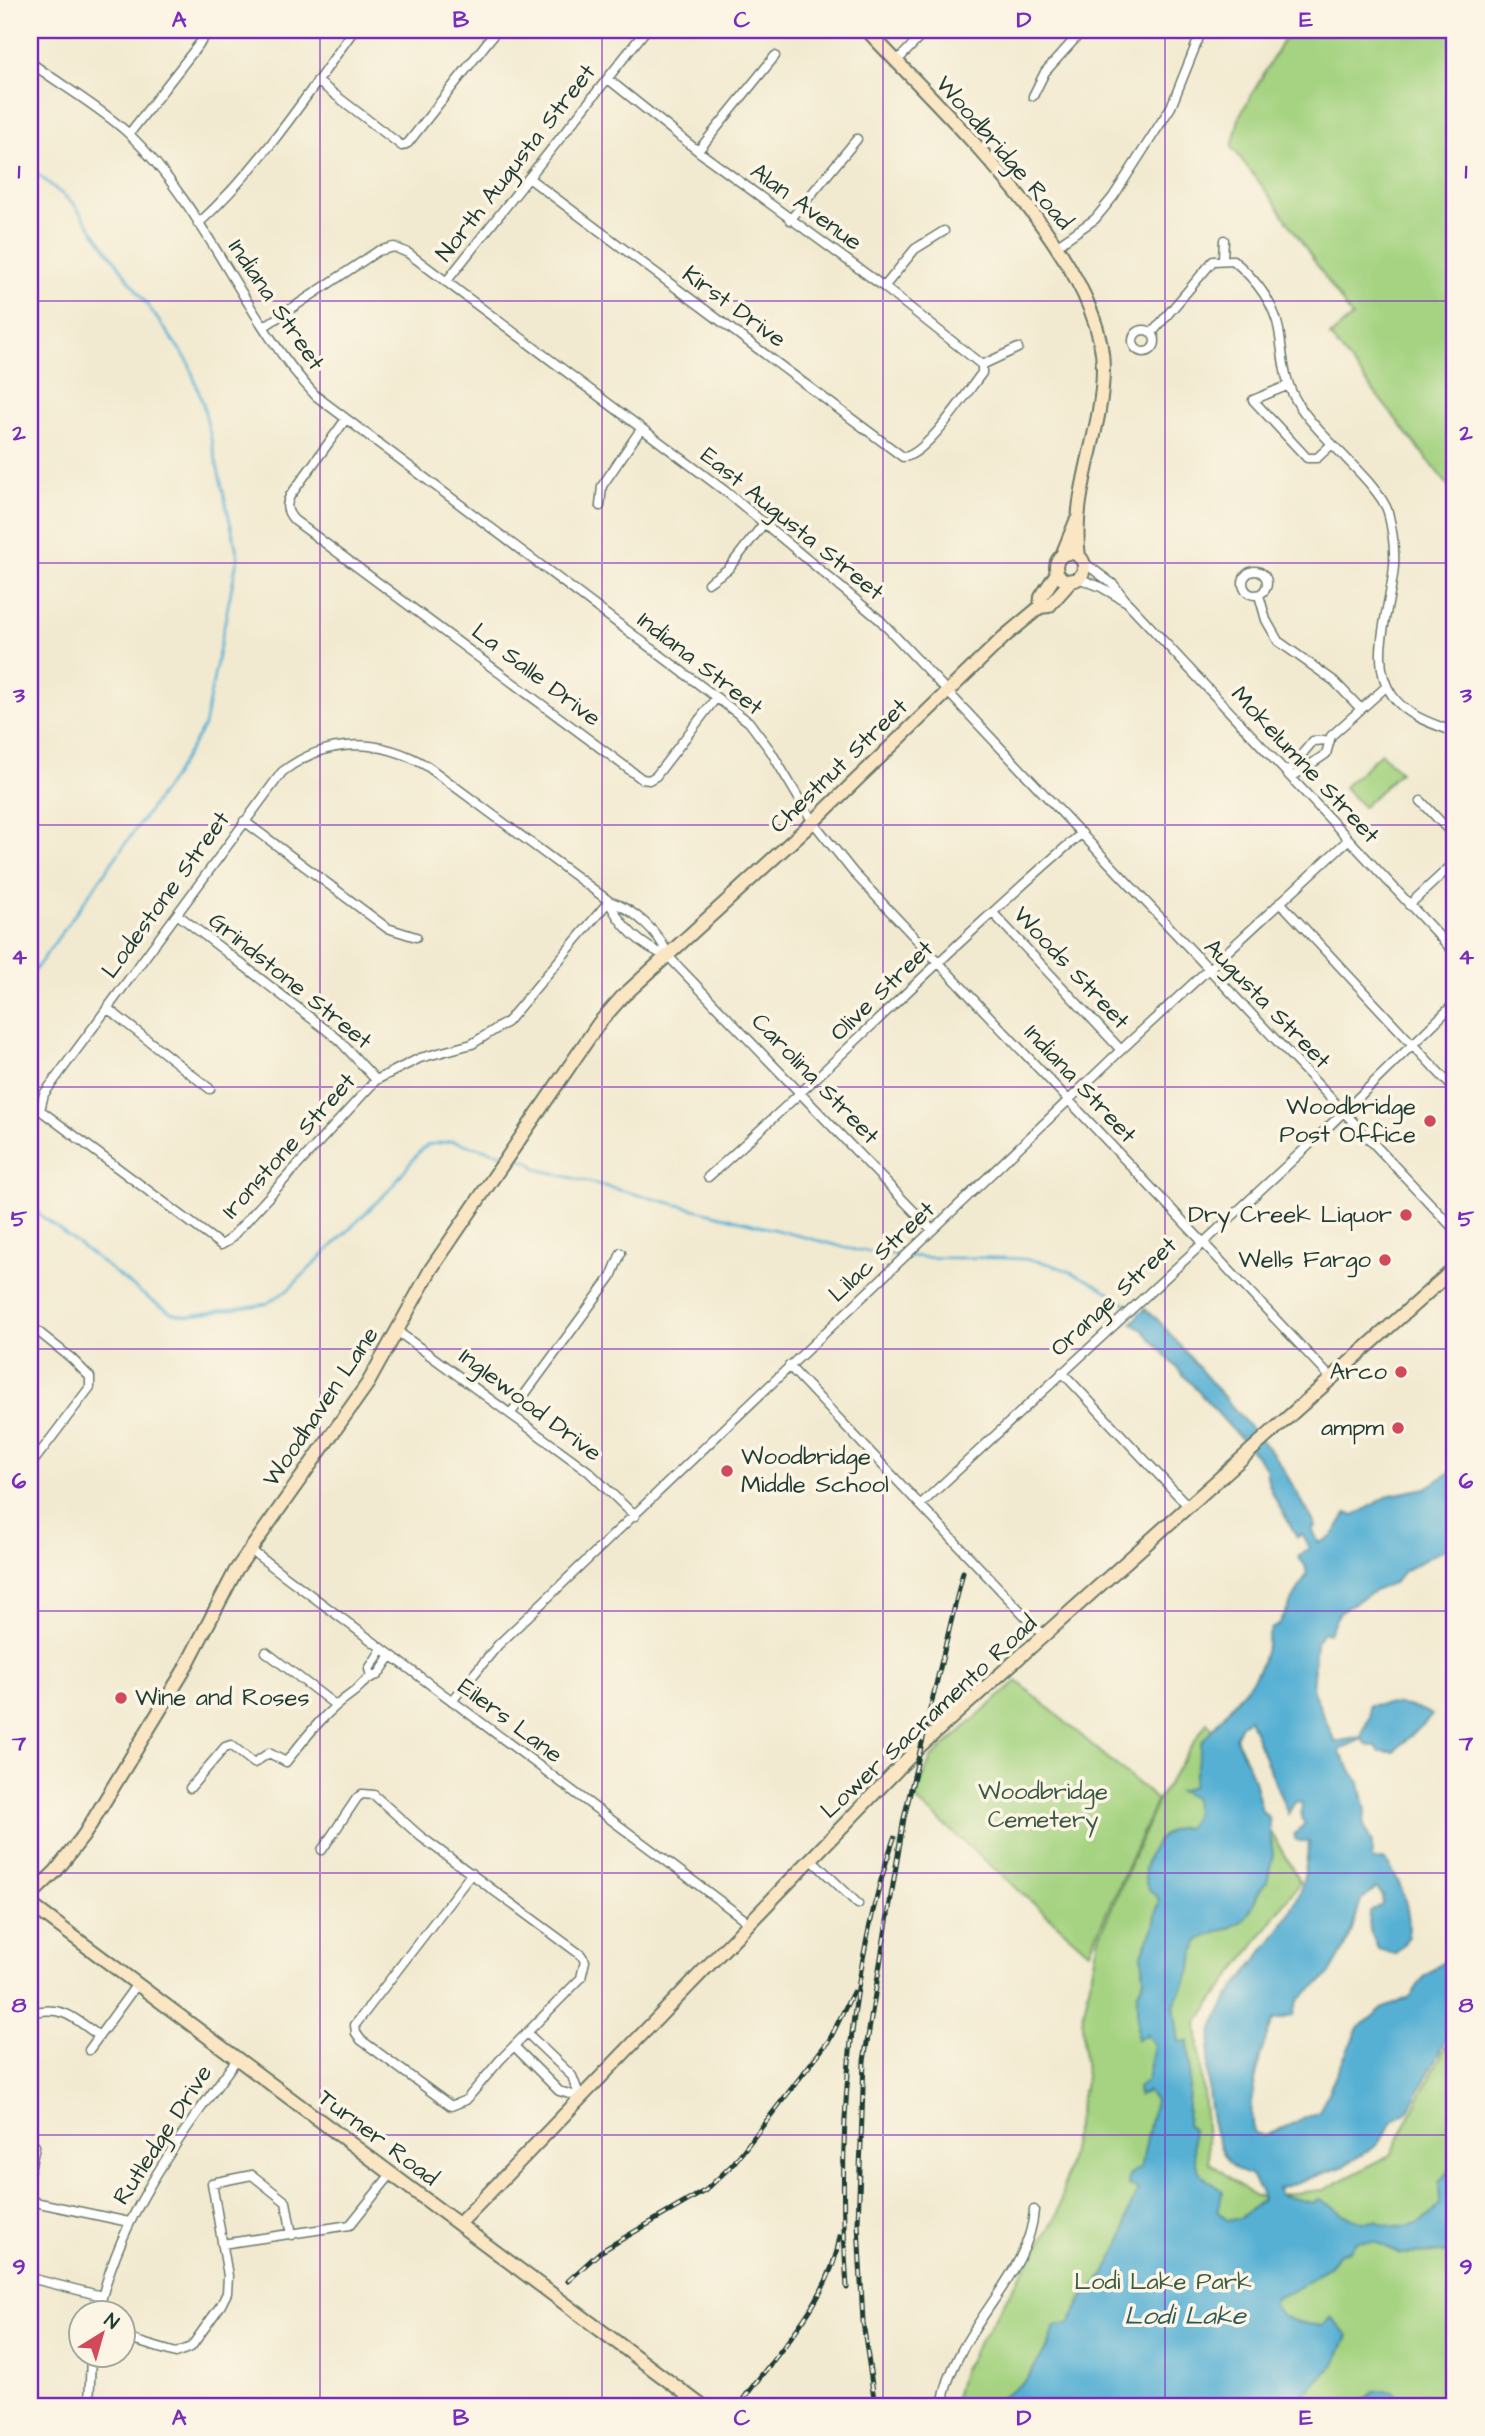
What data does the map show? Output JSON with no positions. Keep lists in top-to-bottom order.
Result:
{
  "streets": {
    "street": [
      "Woodbridge Road",
      "North Augusta Street",
      "Alan Avenue",
      "Indiana Street",
      "Kirst Drive",
      "East Augusta Street",
      "La Salle Drive",
      "Mokelumne Street",
      "Chestnut Street",
      "Lodestone Street",
      "Woods Street",
      "Grindstone Street",
      "Olive Street",
      "Augusta Street",
      "Carolina Street",
      "Ironstone Street",
      "Lilac Street",
      "Orange Street",
      "Inglewood Drive",
      "Woodhaven Lane",
      "Lower Sacramento Road",
      "Eilers Lane",
      "Rutledge Drive",
      "Turner Road"
    ]
  },
  "crossings": [
    ["Woodbridge Road", "Mokelumne Street"],
    ["Woodbridge Road", "Chestnut Street"],
    ["North Augusta Street", "Alan Avenue"],
    ["North Augusta Street", "Indiana Street"],
    ["North Augusta Street", "Kirst Drive"],
    ["North Augusta Street", "East Augusta Street"],
    ["Alan Avenue", "Kirst Drive"],
    ["Indiana Street", "La Salle Drive"],
    ["Indiana Street", "Chestnut Street"],
    ["Indiana Street", "Olive Street"],
    ["Indiana Street", "Lilac Street"],
    ["Indiana Street", "Orange Street"],
    ["Indiana Street", "Lower Sacramento Road"],
    ["East Augusta Street", "Chestnut Street"],
    ["East Augusta Street", "Olive Street"],
    ["East Augusta Street", "Augusta Street"],
    ["Mokelumne Street", "Chestnut Street"],
    ["Mokelumne Street", "Lilac Street"],
    ["Chestnut Street", "Carolina Street"],
    ["Chestnut Street", "Woodhaven Lane"],
    ["Lodestone Street", "Grindstone Street"],
    ["Lodestone Street", "Carolina Street"],
    ["Lodestone Street", "Ironstone Street"],
    ["Woods Street", "Olive Street"],
    ["Woods Street", "Lilac Street"],
    ["Grindstone Street", "Ironstone Street"],
    ["Olive Street", "Augusta Street"],
    ["Olive Street", "Carolina Street"],
    ["Augusta Street", "Lilac Street"],
    ["Augusta Street", "Orange Street"],
    ["Carolina Street", "Ironstone Street"],
    ["Carolina Street", "Lilac Street"],
    ["Carolina Street", "Woodhaven Lane"],
    ["Lilac Street", "Inglewood Drive"],
    ["Lilac Street", "Eilers Lane"],
    ["Inglewood Drive", "Woodhaven Lane"],
    ["Woodhaven Lane", "Eilers Lane"],
    ["Lower Sacramento Road", "Eilers Lane"],
    ["Lower Sacramento Road", "Turner Road"],
    ["Rutledge Drive", "Turner Road"]
  ],
  "water": ["Lodi Lake"],
  "parks": ["Woodbridge Cemetery", "Lodi Lake Park"],
  "places": [
    "Woodbridge Post Office",
    "Dry Creek Liquor",
    "Wells Fargo",
    "Arco",
    "ampm",
    "Woodbridge Middle School",
    "Wine and Roses"
  ],
  "north": "top right",
  "grid": {
    "columns": [
      "A",
      "B",
      "C",
      "D",
      "E"
    ],
    "rows": [
      "1",
      "2",
      "3",
      "4",
      "5",
      "6",
      "7",
      "8",
      "9"
    ]
  }
}
